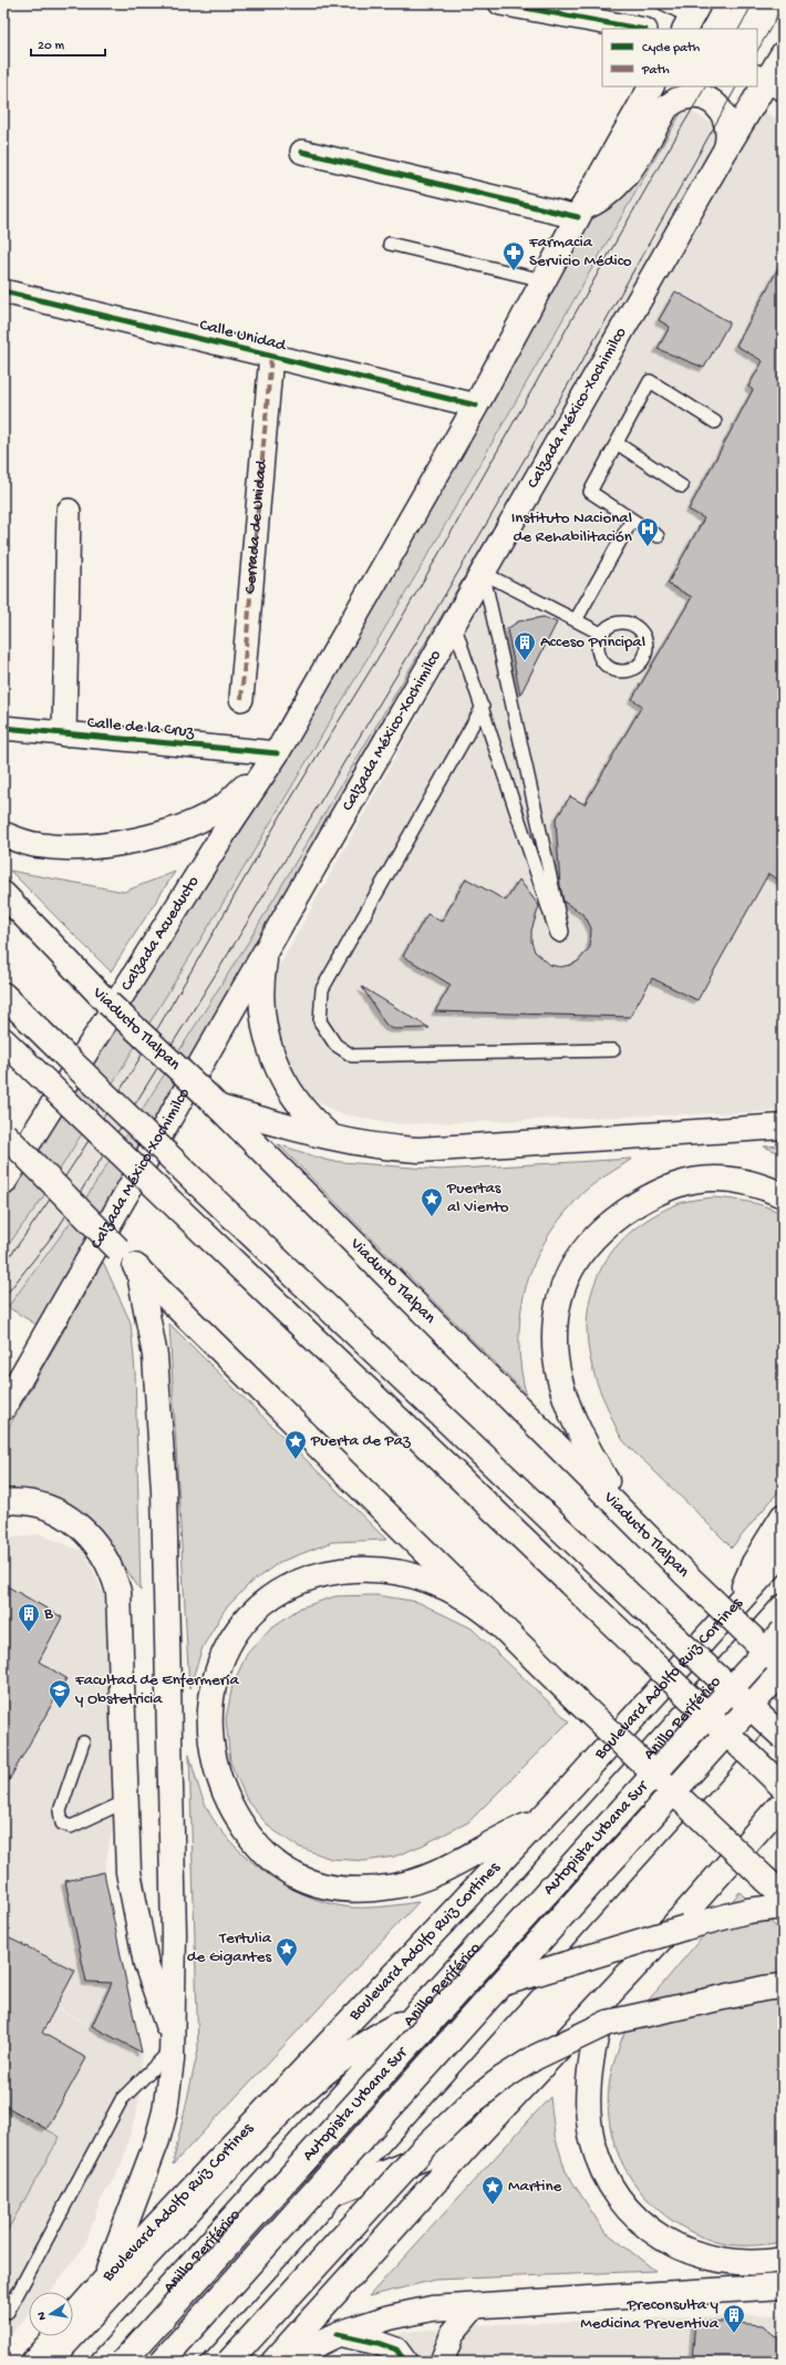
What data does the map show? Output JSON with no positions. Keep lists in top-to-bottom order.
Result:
{
  "streets": {
    "main road": [
      "Calzada México-Xochimilco",
      "Calzada Acueducto",
      "Viaducto Tlalpan",
      "Boulevard Adolfo Ruiz Cortines",
      "Anillo Periférico",
      "Autopista Urbana Sur"
    ],
    "street": ["Calle Unidad", "Cerrada de Unidad", "Calle de la Cruz"]
  },
  "crossings": [
    ["Calle Unidad", "Cerrada de Unidad"],
    ["Calle de la Cruz", "Calzada Acueducto"]
  ],
  "places": {
    "pharmacy": ["Farmacia Servicio Médico"],
    "hospital": ["Instituto Nacional de Rehabilitación"],
    "building": ["Acceso Principal", "B", "Preconsulta y Medicina Preventiva"],
    "place": [
      "Puertas al Viento",
      "Puerta de Paz",
      "Tertulia de Gigantes",
      "Martine"
    ],
    "school or university": ["Facultad de Enfermería y Obstetricia"]
  },
  "legend": ["Cycle path", "Path"],
  "scale_bar": "20 m",
  "north": "left"
}
